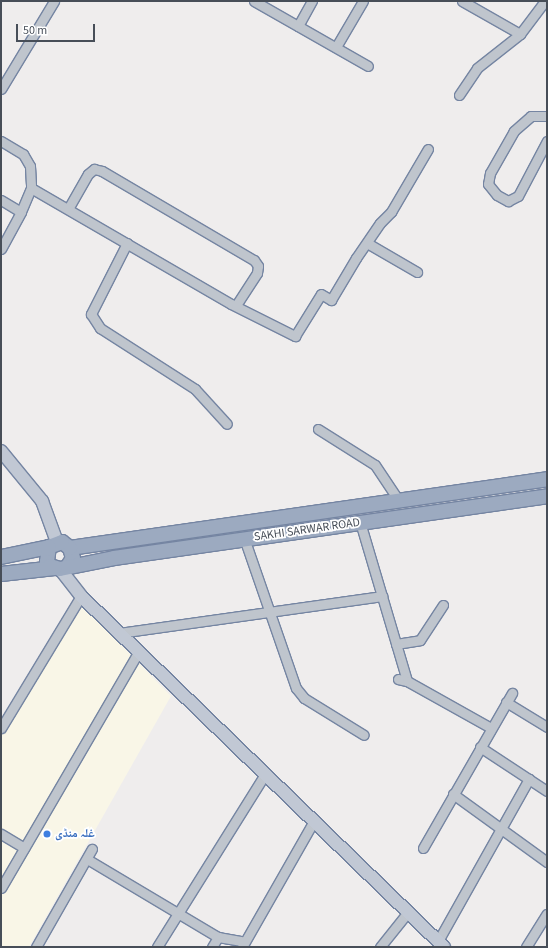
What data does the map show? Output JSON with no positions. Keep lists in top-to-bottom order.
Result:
{
  "streets": {
    "highway": ["SAKHI SARWAR ROAD"]
  },
  "places": ["غلہ منڈی"],
  "scale_bar": "50 m"
}
